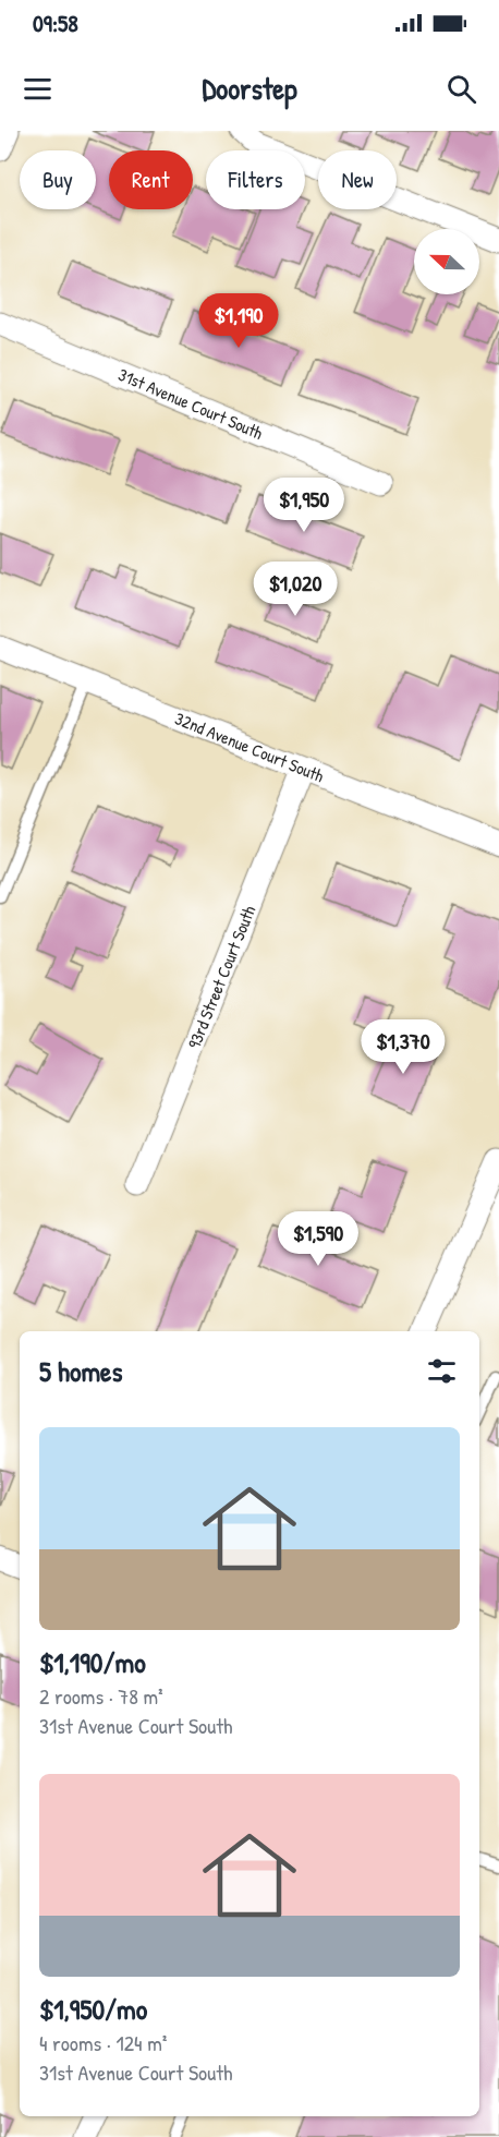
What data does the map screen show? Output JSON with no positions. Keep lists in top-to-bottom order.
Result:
{
  "streets": {
    "street": ["31st Avenue Court South", "32nd Avenue Court South", "93rd Street Court South"]
  },
  "crossings": [
    ["32nd Avenue Court South", "93rd Street Court South"]
  ],
  "north": "left",
  "page": {
    "status": "09:58",
    "header": "Doorstep",
    "chip": [
      "Buy",
      "Rent",
      "Filters",
      "New"
    ],
    "price": [
      "$1,190",
      "$1,950",
      "$1,020",
      "$1,370",
      "$1,590"
    ],
    "heading": "5 homes",
    "list": [
      {
        "name": "$1,190/mo",
        "note": "2 rooms · 78 m² · 31st Avenue Court South"
      },
      {
        "name": "$1,950/mo",
        "note": "4 rooms · 124 m² · 31st Avenue Court South"
      }
    ]
  }
}
